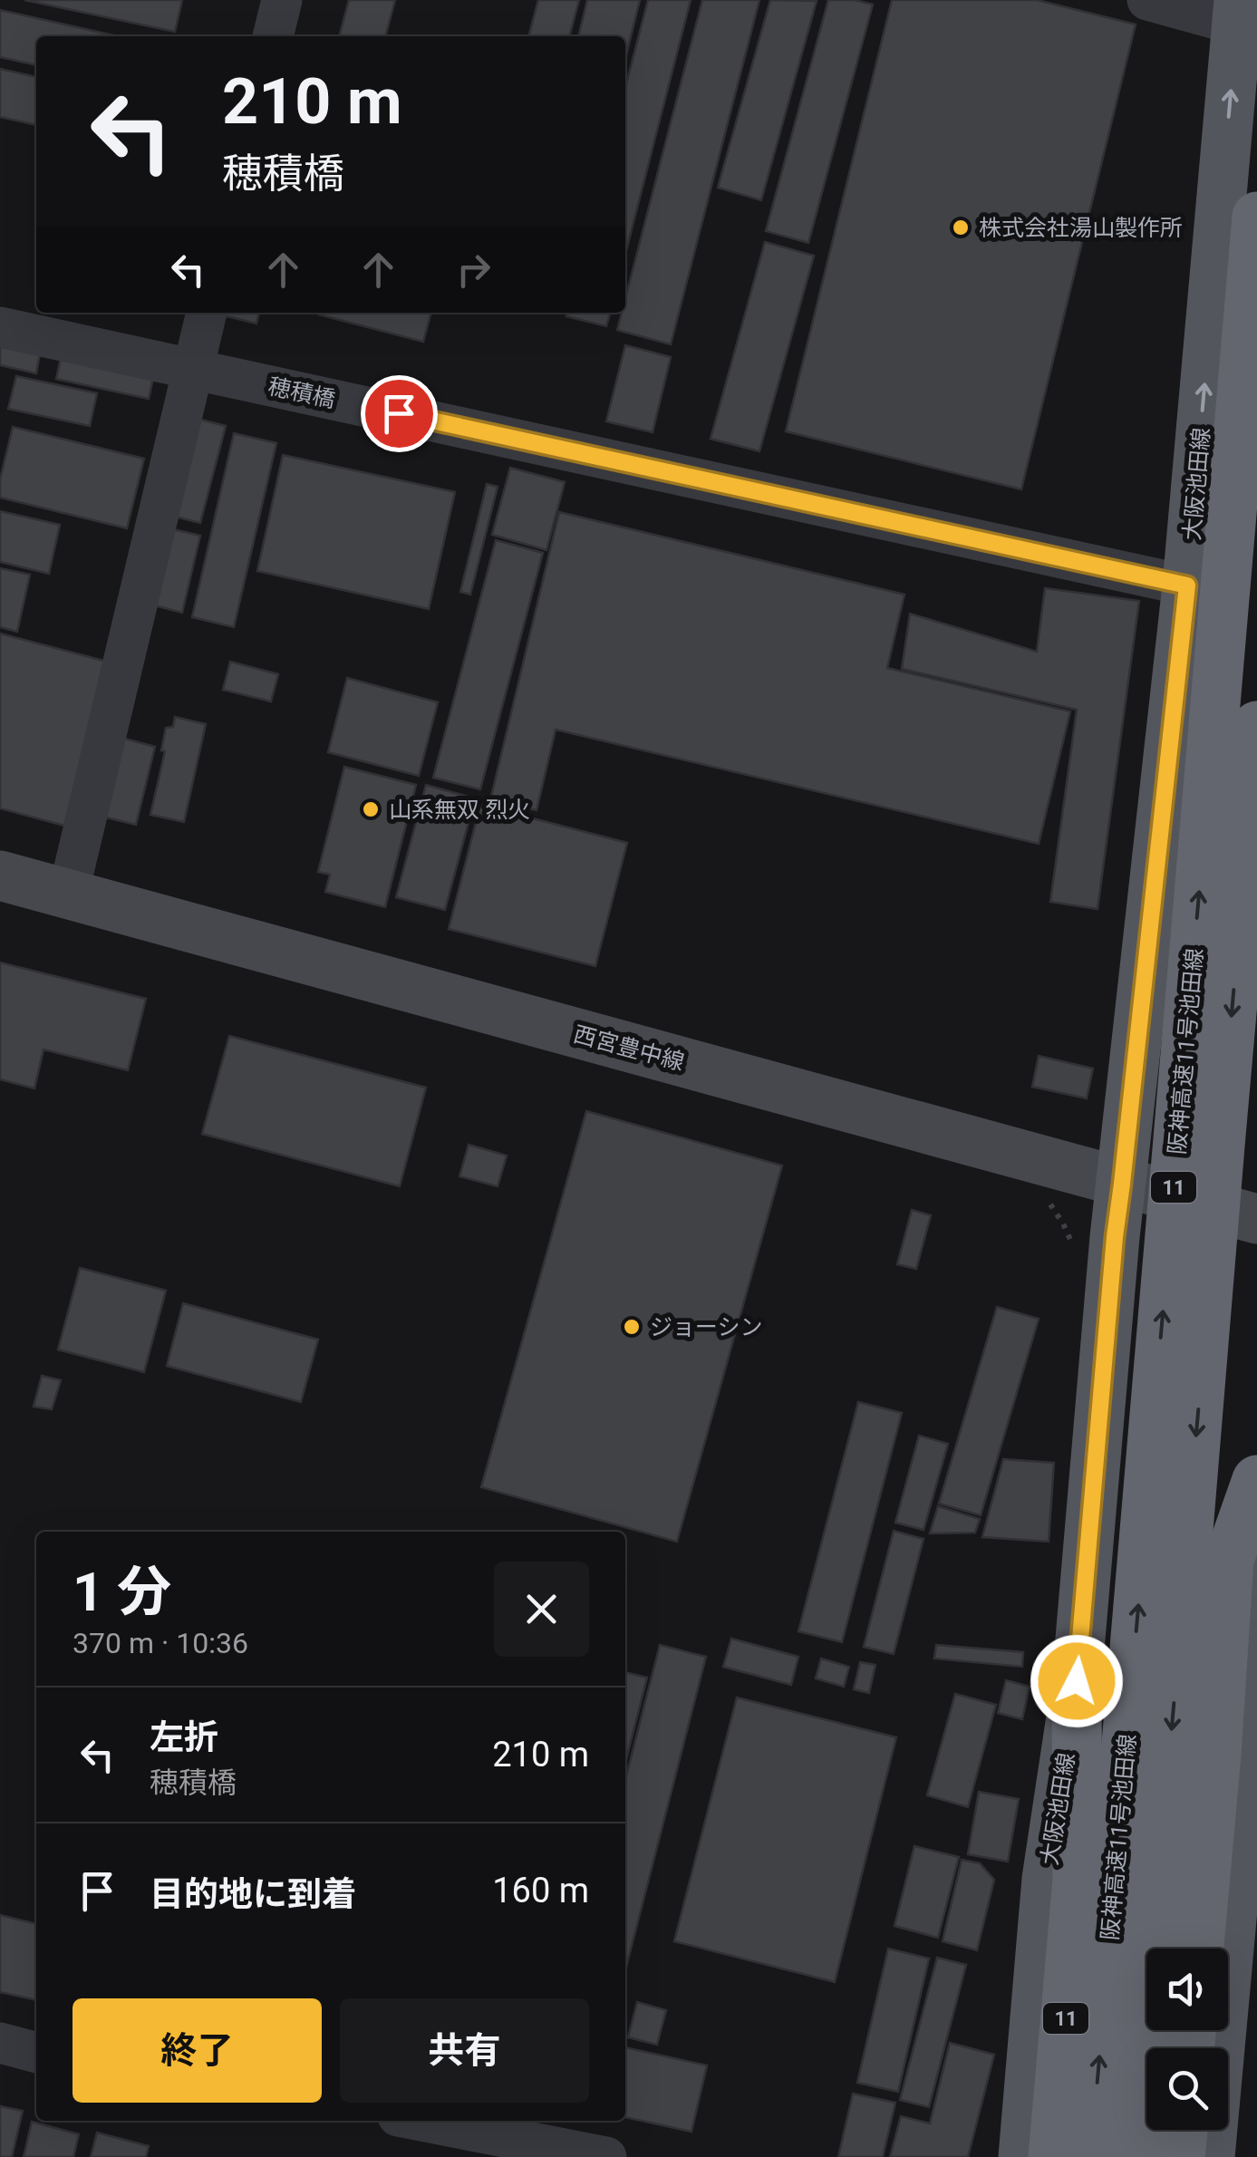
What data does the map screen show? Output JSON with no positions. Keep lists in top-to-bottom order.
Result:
{
  "streets": {
    "highway": ["阪神高速11号池田線", "11"],
    "main road": ["大阪池田線", "西宮豊中線"],
    "street": ["穂積橋"]
  },
  "crossings": [
    ["穂積橋", "大阪池田線"],
    ["大阪池田線", "西宮豊中線"],
    ["大阪池田線", "11"]
  ],
  "places": ["株式会社湯山製作所", "山系無双 烈火", "ジョーシン"],
  "page": {
    "turn": ["210 m", "穂積橋"],
    "heading": ["1 分", "370 m · 10:36"],
    "list": [
      {
        "name": "左折",
        "note": "穂積橋",
        "value": "210 m"
      },
      {
        "name": "目的地に到着",
        "value": "160 m"
      }
    ],
    "buttons": ["終了", "共有"]
  }
}
